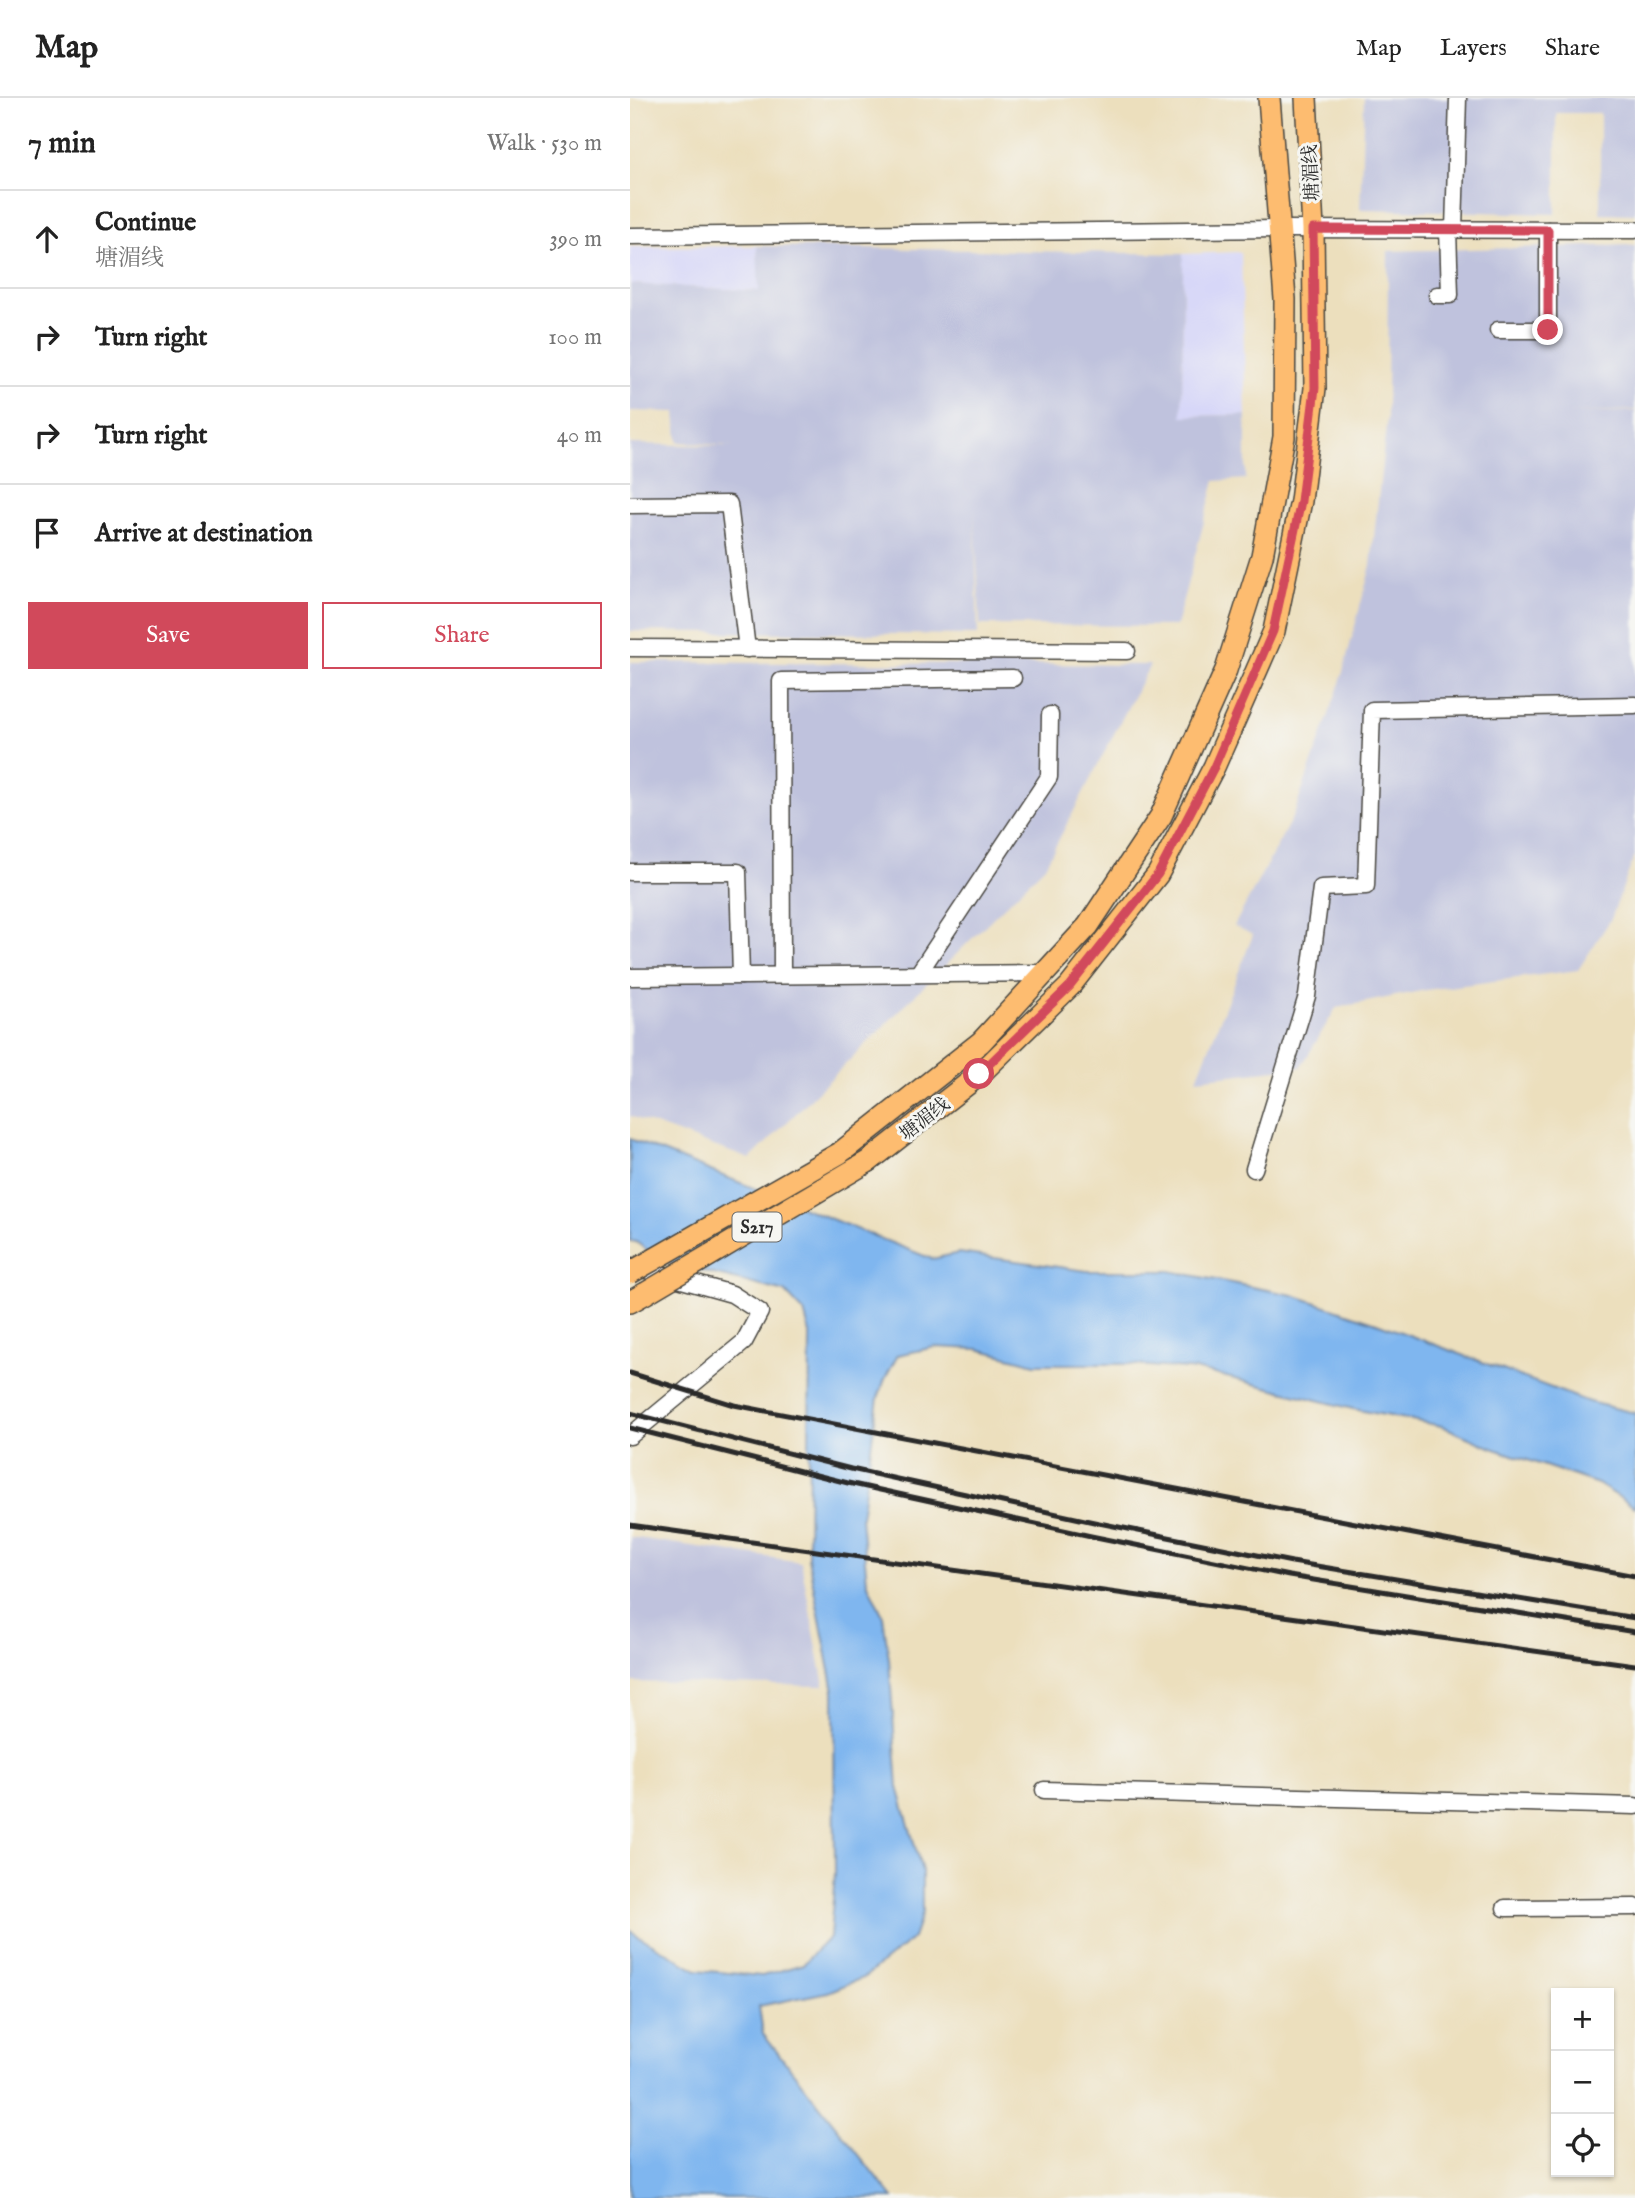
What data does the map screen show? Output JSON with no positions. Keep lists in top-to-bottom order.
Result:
{
  "streets": {
    "main road": ["塘湄线", "S217"]
  },
  "page": {
    "header": "Map",
    "nav": ["Map", "Layers", "Share"],
    "heading": ["7 min", "Walk · 530 m"],
    "list": [
      ["Continue", "塘湄线", "390 m"],
      ["Turn right", "100 m"],
      ["Turn right", "40 m"],
      "Arrive at destination"
    ],
    "buttons": ["Save", "Share"],
    "map_buttons": ["+", "−"]
  }
}
